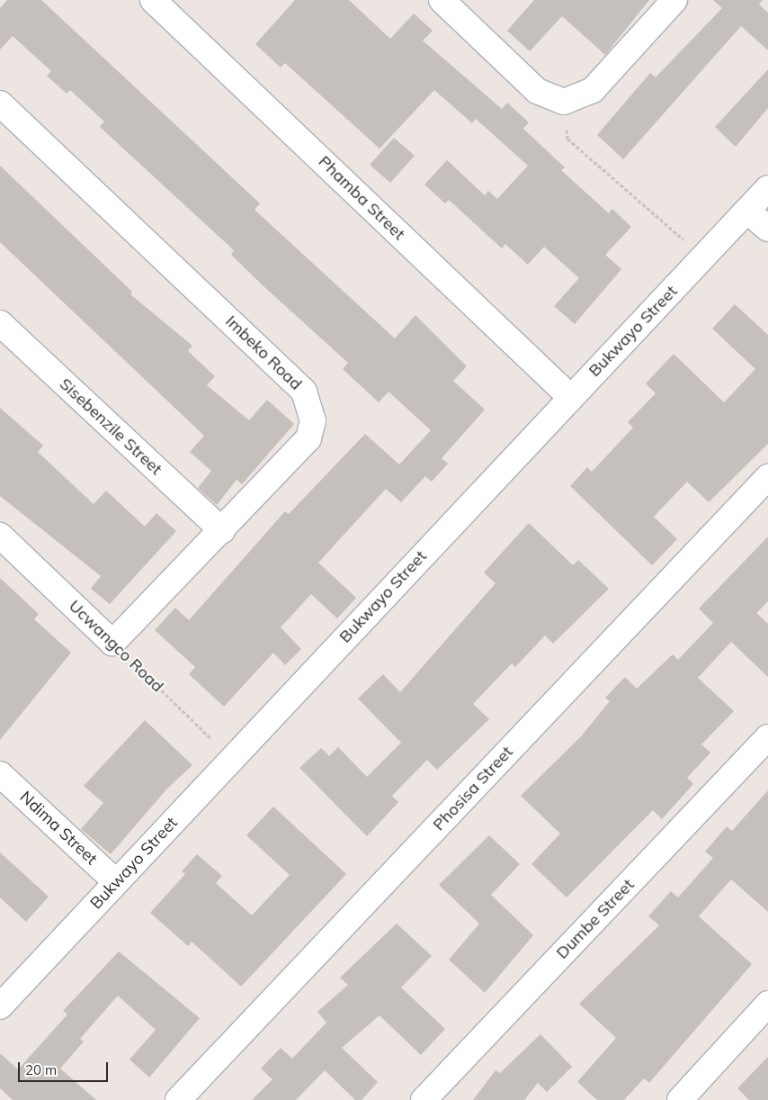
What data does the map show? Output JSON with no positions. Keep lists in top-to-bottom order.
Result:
{
  "streets": {
    "street": [
      "Phamba Street",
      "Bukwayo Street",
      "Imbeko Road",
      "Sisebenzile Street",
      "Ucwangco Road",
      "Phosisa Street",
      "Ndima Street",
      "Dumbe Street"
    ]
  },
  "crossings": [
    ["Phamba Street", "Bukwayo Street"],
    ["Bukwayo Street", "Ucwangco Road"],
    ["Bukwayo Street", "Ndima Street"],
    ["Imbeko Road", "Sisebenzile Street"],
    ["Imbeko Road", "Ucwangco Road"]
  ],
  "scale_bar": "20 m"
}
